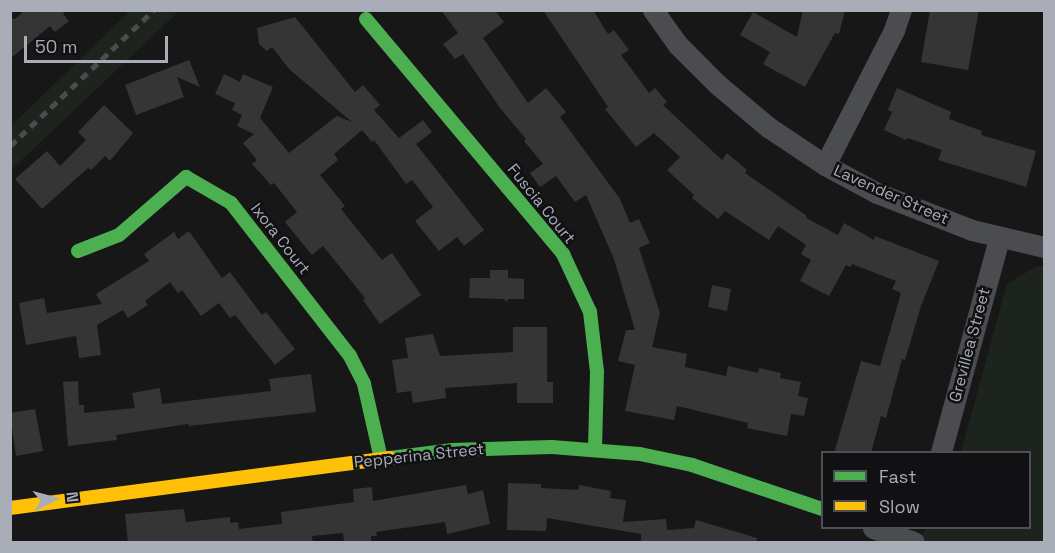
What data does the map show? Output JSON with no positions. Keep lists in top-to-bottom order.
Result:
{
  "streets": {
    "street": [
      "Lavender Street",
      "Fuscia Court",
      "Ixora Court",
      "Grevillea Street",
      "Pepperina Street"
    ]
  },
  "crossings": [
    ["Lavender Street", "Grevillea Street"],
    ["Fuscia Court", "Pepperina Street"],
    ["Ixora Court", "Pepperina Street"]
  ],
  "legend": ["Fast", "Slow"],
  "scale_bar": "50 m",
  "north": "right"
}
